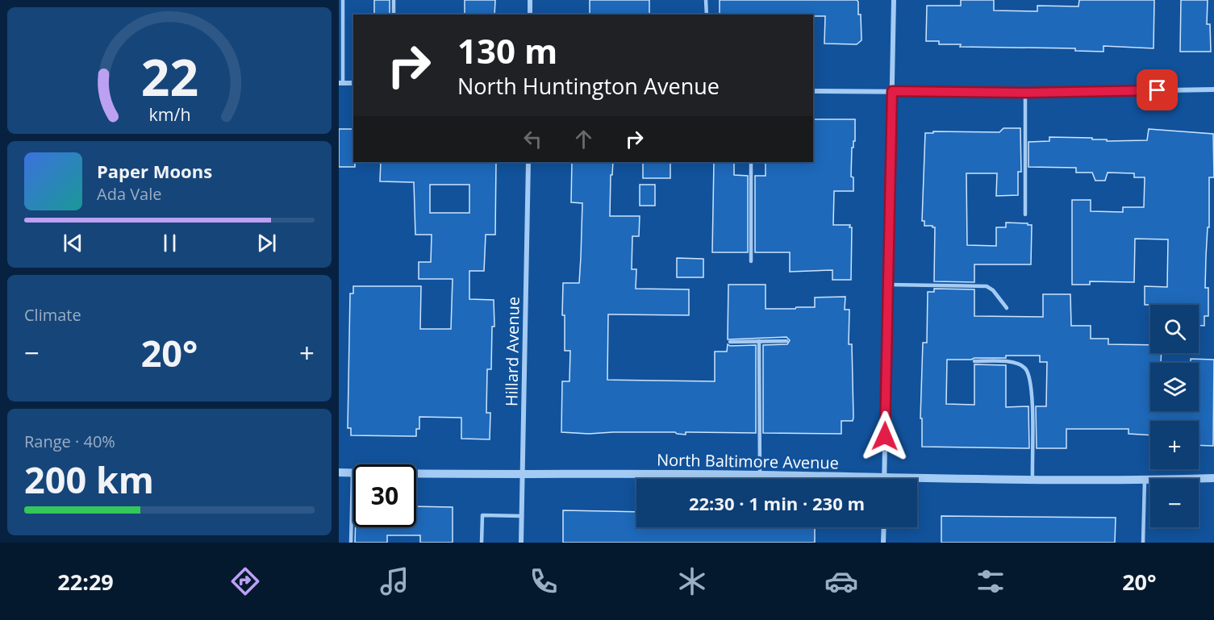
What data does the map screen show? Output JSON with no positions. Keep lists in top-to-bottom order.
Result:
{
  "streets": {
    "street": ["Hillard Avenue", "North Baltimore Avenue"]
  },
  "crossings": [
    ["Hillard Avenue", "North Baltimore Avenue"]
  ],
  "page": {
    "turn": ["130 m", "North Huntington Avenue"],
    "song": ["Paper Moons", "Ada Vale"],
    "tile": [
      "Climate",
      ["Range · 40%", "200 km"]
    ],
    "map_buttons": ["+", "−"],
    "heat": ["−", "20°", "+"],
    "limit": "30",
    "trip": "22:30 · 1 min · 230 m",
    "tabs": ["22:29", "20°"],
    "gauge": ["22", "km/h"]
  }
}
